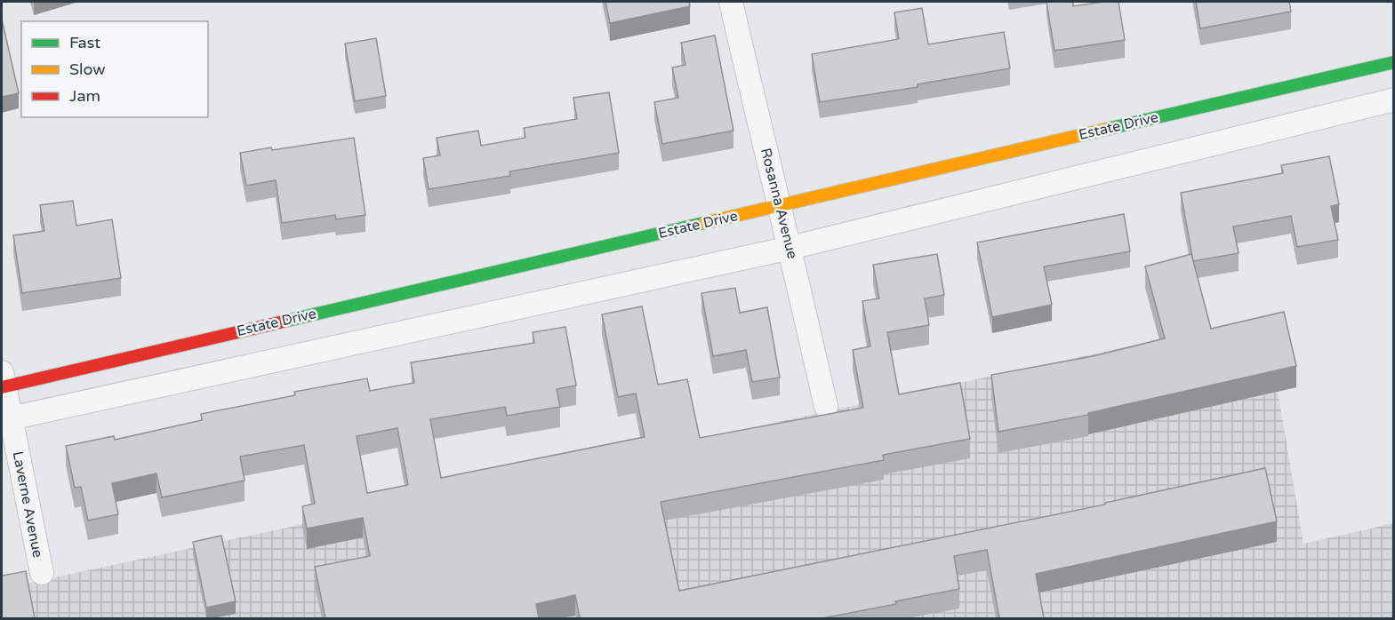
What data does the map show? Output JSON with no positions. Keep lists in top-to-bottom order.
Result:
{
  "streets": {
    "street": ["Estate Drive", "Rosanna Avenue", "Laverne Avenue"]
  },
  "crossings": [
    ["Estate Drive", "Rosanna Avenue"],
    ["Estate Drive", "Laverne Avenue"]
  ],
  "legend": ["Fast", "Slow", "Jam"]
}
